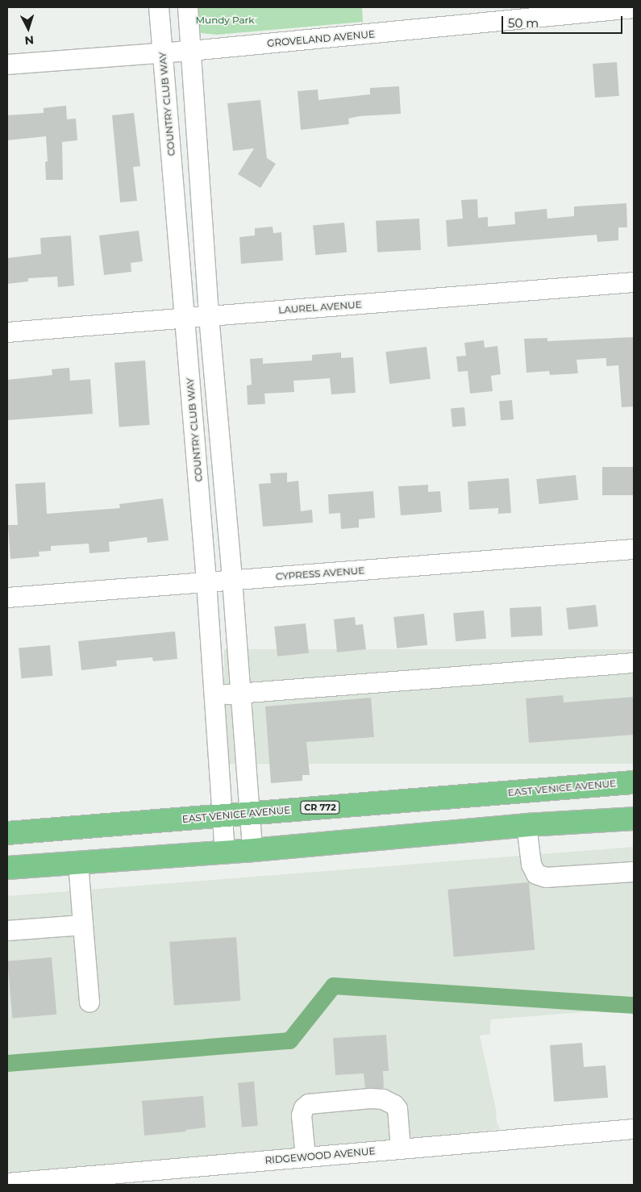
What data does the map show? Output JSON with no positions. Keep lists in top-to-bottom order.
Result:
{
  "streets": {
    "main road": ["EAST VENICE AVENUE", "CR 772"],
    "street": [
      "GROVELAND AVENUE",
      "COUNTRY CLUB WAY",
      "LAUREL AVENUE",
      "CYPRESS AVENUE",
      "RIDGEWOOD AVENUE"
    ]
  },
  "crossings": [
    ["GROVELAND AVENUE", "COUNTRY CLUB WAY"],
    ["COUNTRY CLUB WAY", "LAUREL AVENUE"],
    ["COUNTRY CLUB WAY", "CYPRESS AVENUE"],
    ["COUNTRY CLUB WAY", "EAST VENICE AVENUE"]
  ],
  "parks": ["Mundy Park"],
  "scale_bar": "50 m",
  "north": "bottom"
}
